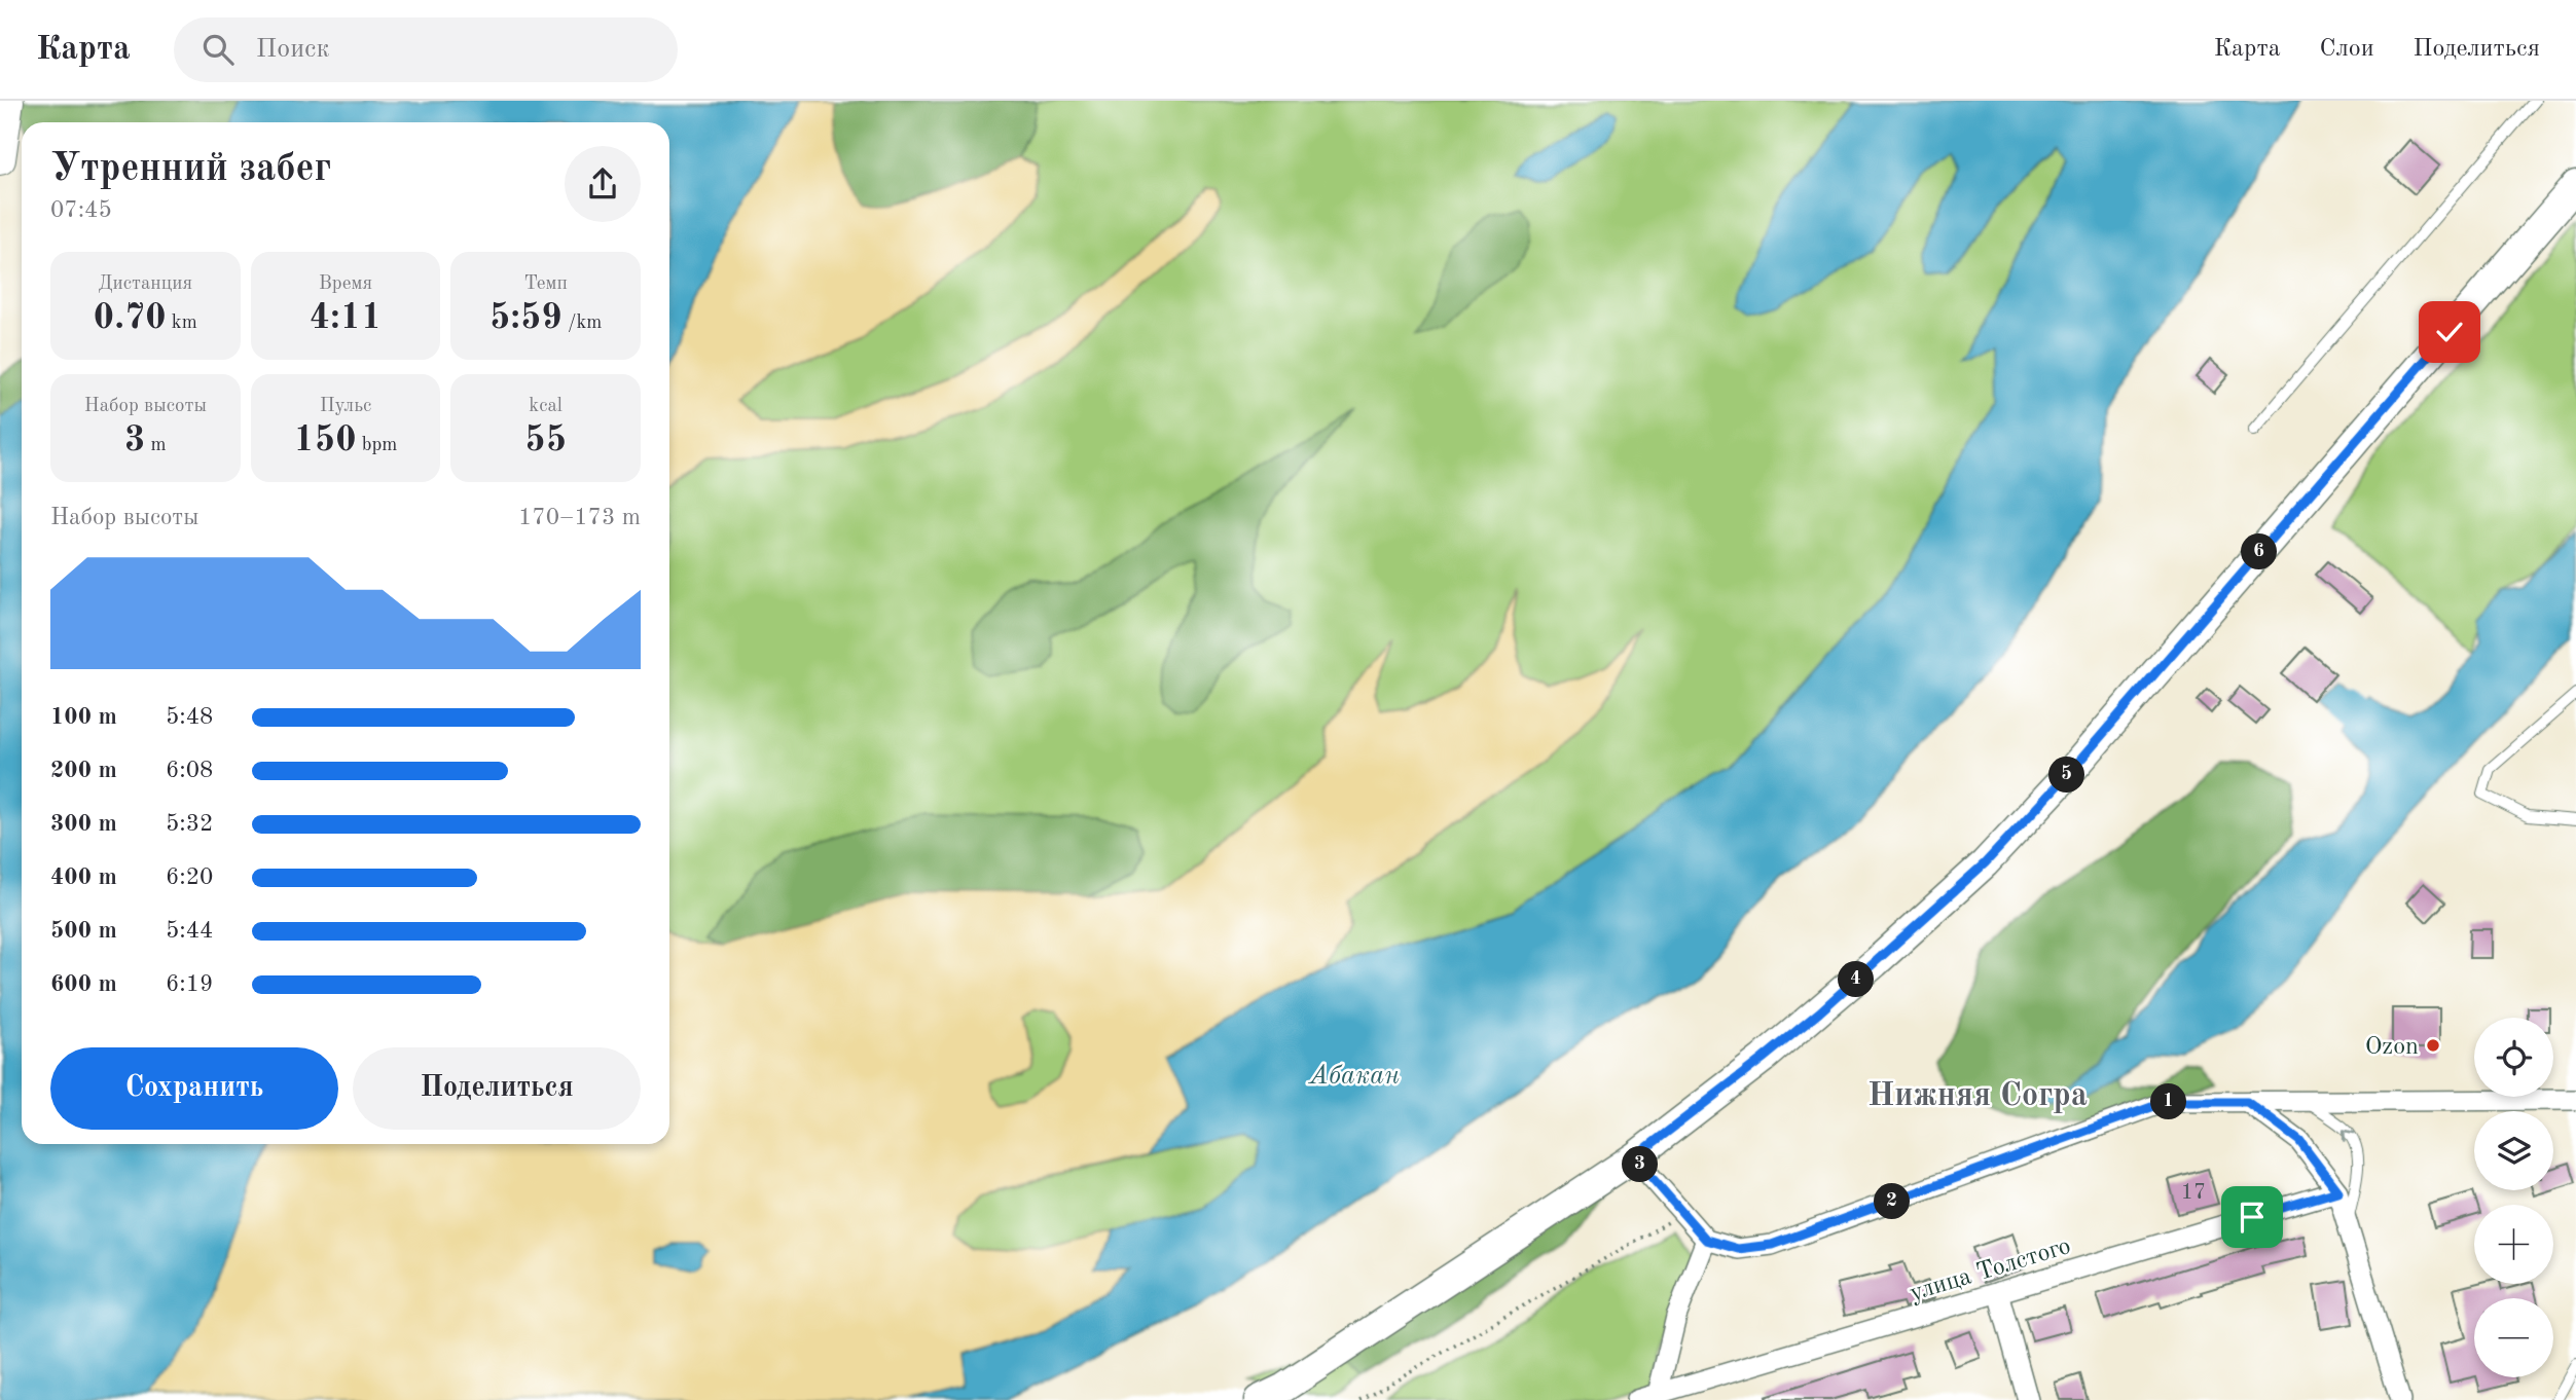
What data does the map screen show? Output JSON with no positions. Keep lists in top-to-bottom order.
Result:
{
  "streets": {
    "street": ["улица Толстого"]
  },
  "districts": ["Нижняя Согра"],
  "water": ["Абакан"],
  "places": ["Ozon"],
  "house_numbers": ["17"],
  "page": {
    "header": "Карта",
    "search": "Поиск",
    "nav": ["Карта", "Слои", "Поделиться"],
    "heading": ["Утренний забег", "07:45"],
    "stats": [
      ["Дистанция", "0.70 km"],
      ["Время", "4:11"],
      ["Темп", "5:59 /km"],
      ["Набор высоты", "3 m"],
      ["Пульс", "150 bpm"],
      ["kcal", "55"]
    ],
    "chart": ["Набор высоты", "170–173 m"],
    "pins": [
      "6",
      "5",
      "4",
      "1",
      "3",
      "2"
    ],
    "list": [
      {
        "name": "100 m",
        "note": "5:48"
      },
      {
        "name": "200 m",
        "note": "6:08"
      },
      {
        "name": "300 m",
        "note": "5:32"
      },
      {
        "name": "400 m",
        "note": "6:20"
      },
      {
        "name": "500 m",
        "note": "5:44"
      },
      {
        "name": "600 m",
        "note": "6:19"
      }
    ],
    "map_buttons": ["+", "−"],
    "buttons": ["Сохранить", "Поделиться"]
  }
}
